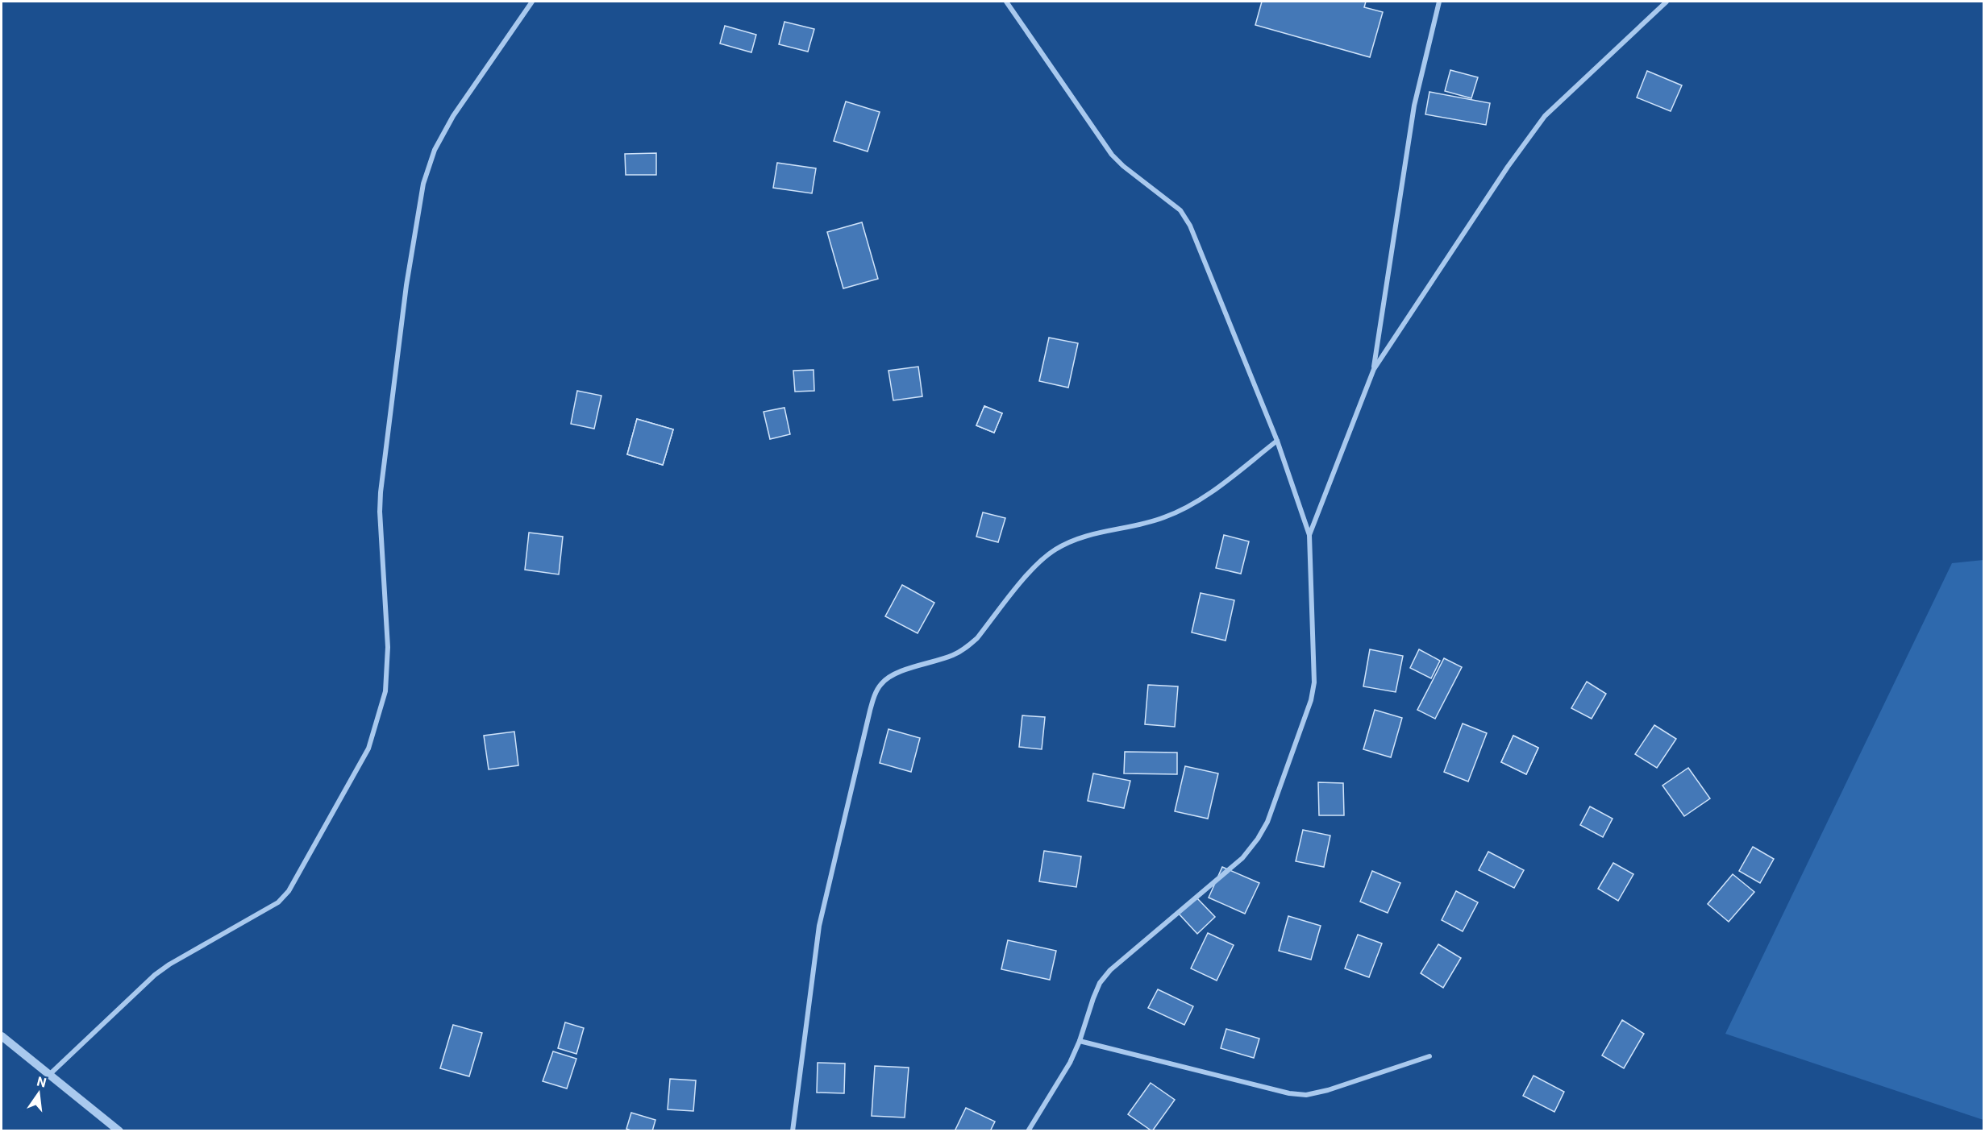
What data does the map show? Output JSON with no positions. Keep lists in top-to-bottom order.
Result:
{
  "north": "top"
}
